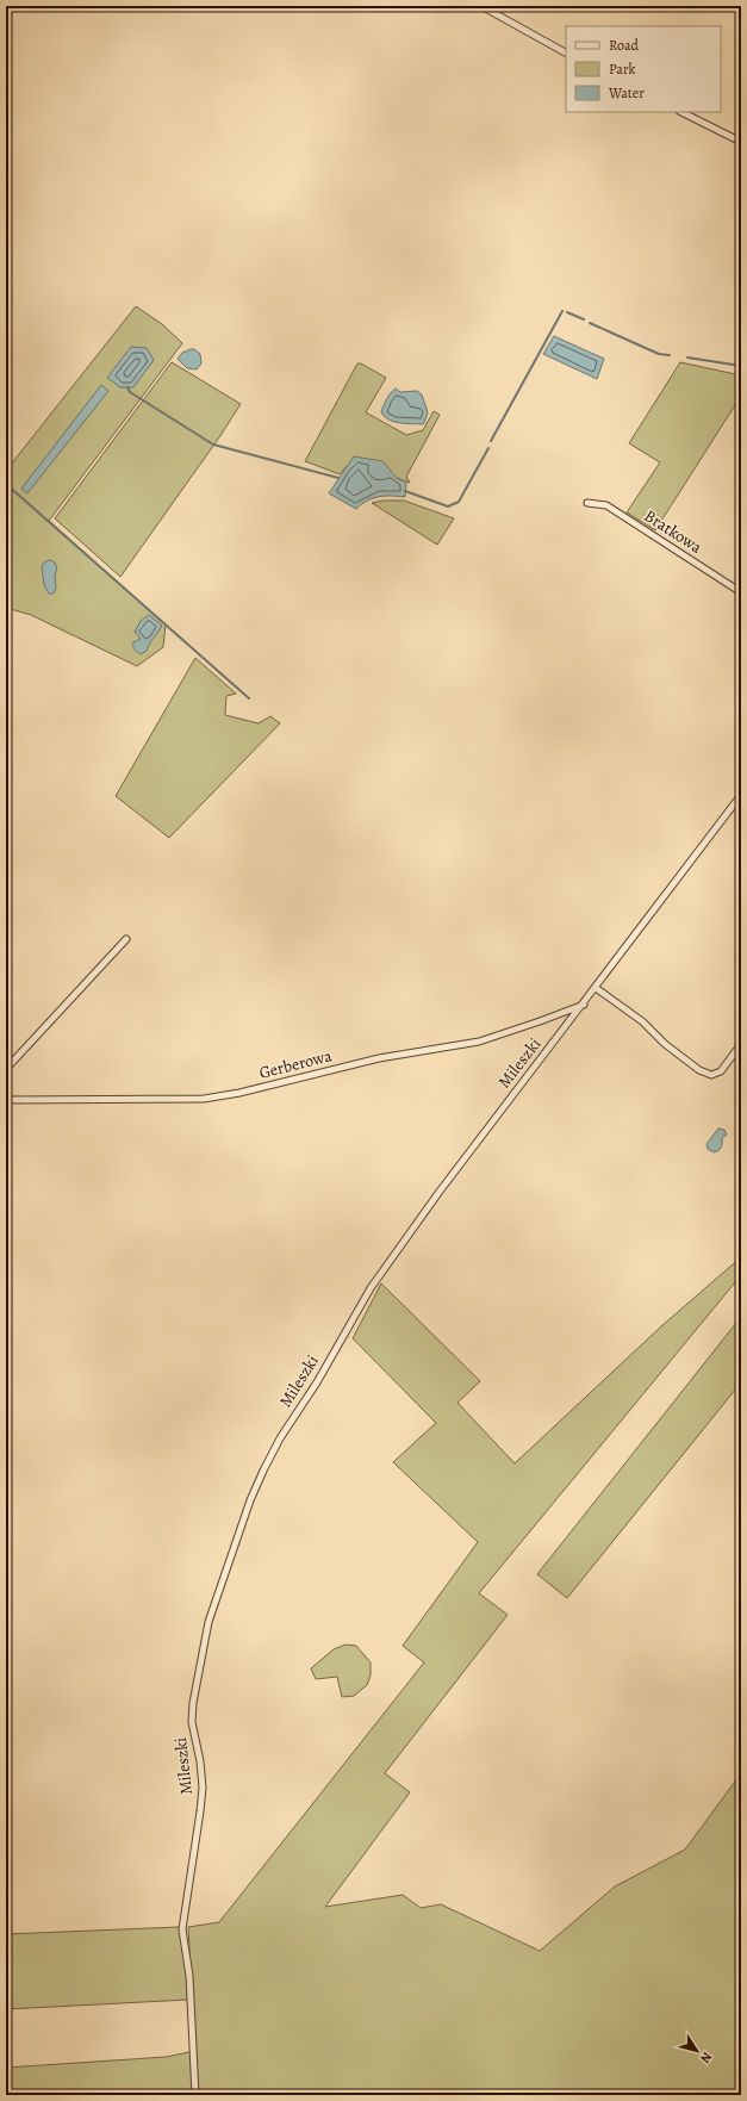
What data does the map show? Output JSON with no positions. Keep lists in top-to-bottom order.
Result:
{
  "streets": {
    "street": ["Bratkowa", "Mileszki", "Gerberowa"]
  },
  "crossings": [
    ["Mileszki", "Gerberowa"]
  ],
  "legend": ["Road", "Park", "Water"],
  "north": "bottom right"
}
